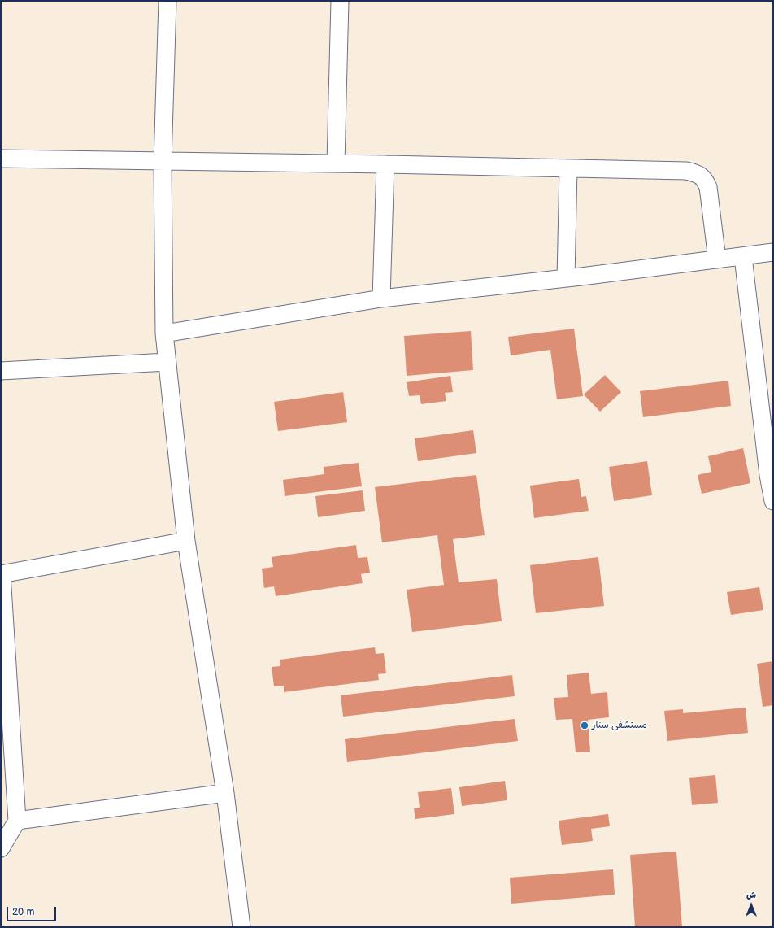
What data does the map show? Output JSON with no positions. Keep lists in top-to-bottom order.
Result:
{
  "places": ["مستشفى سنار"],
  "scale_bar": "20 m",
  "north": "top"
}
